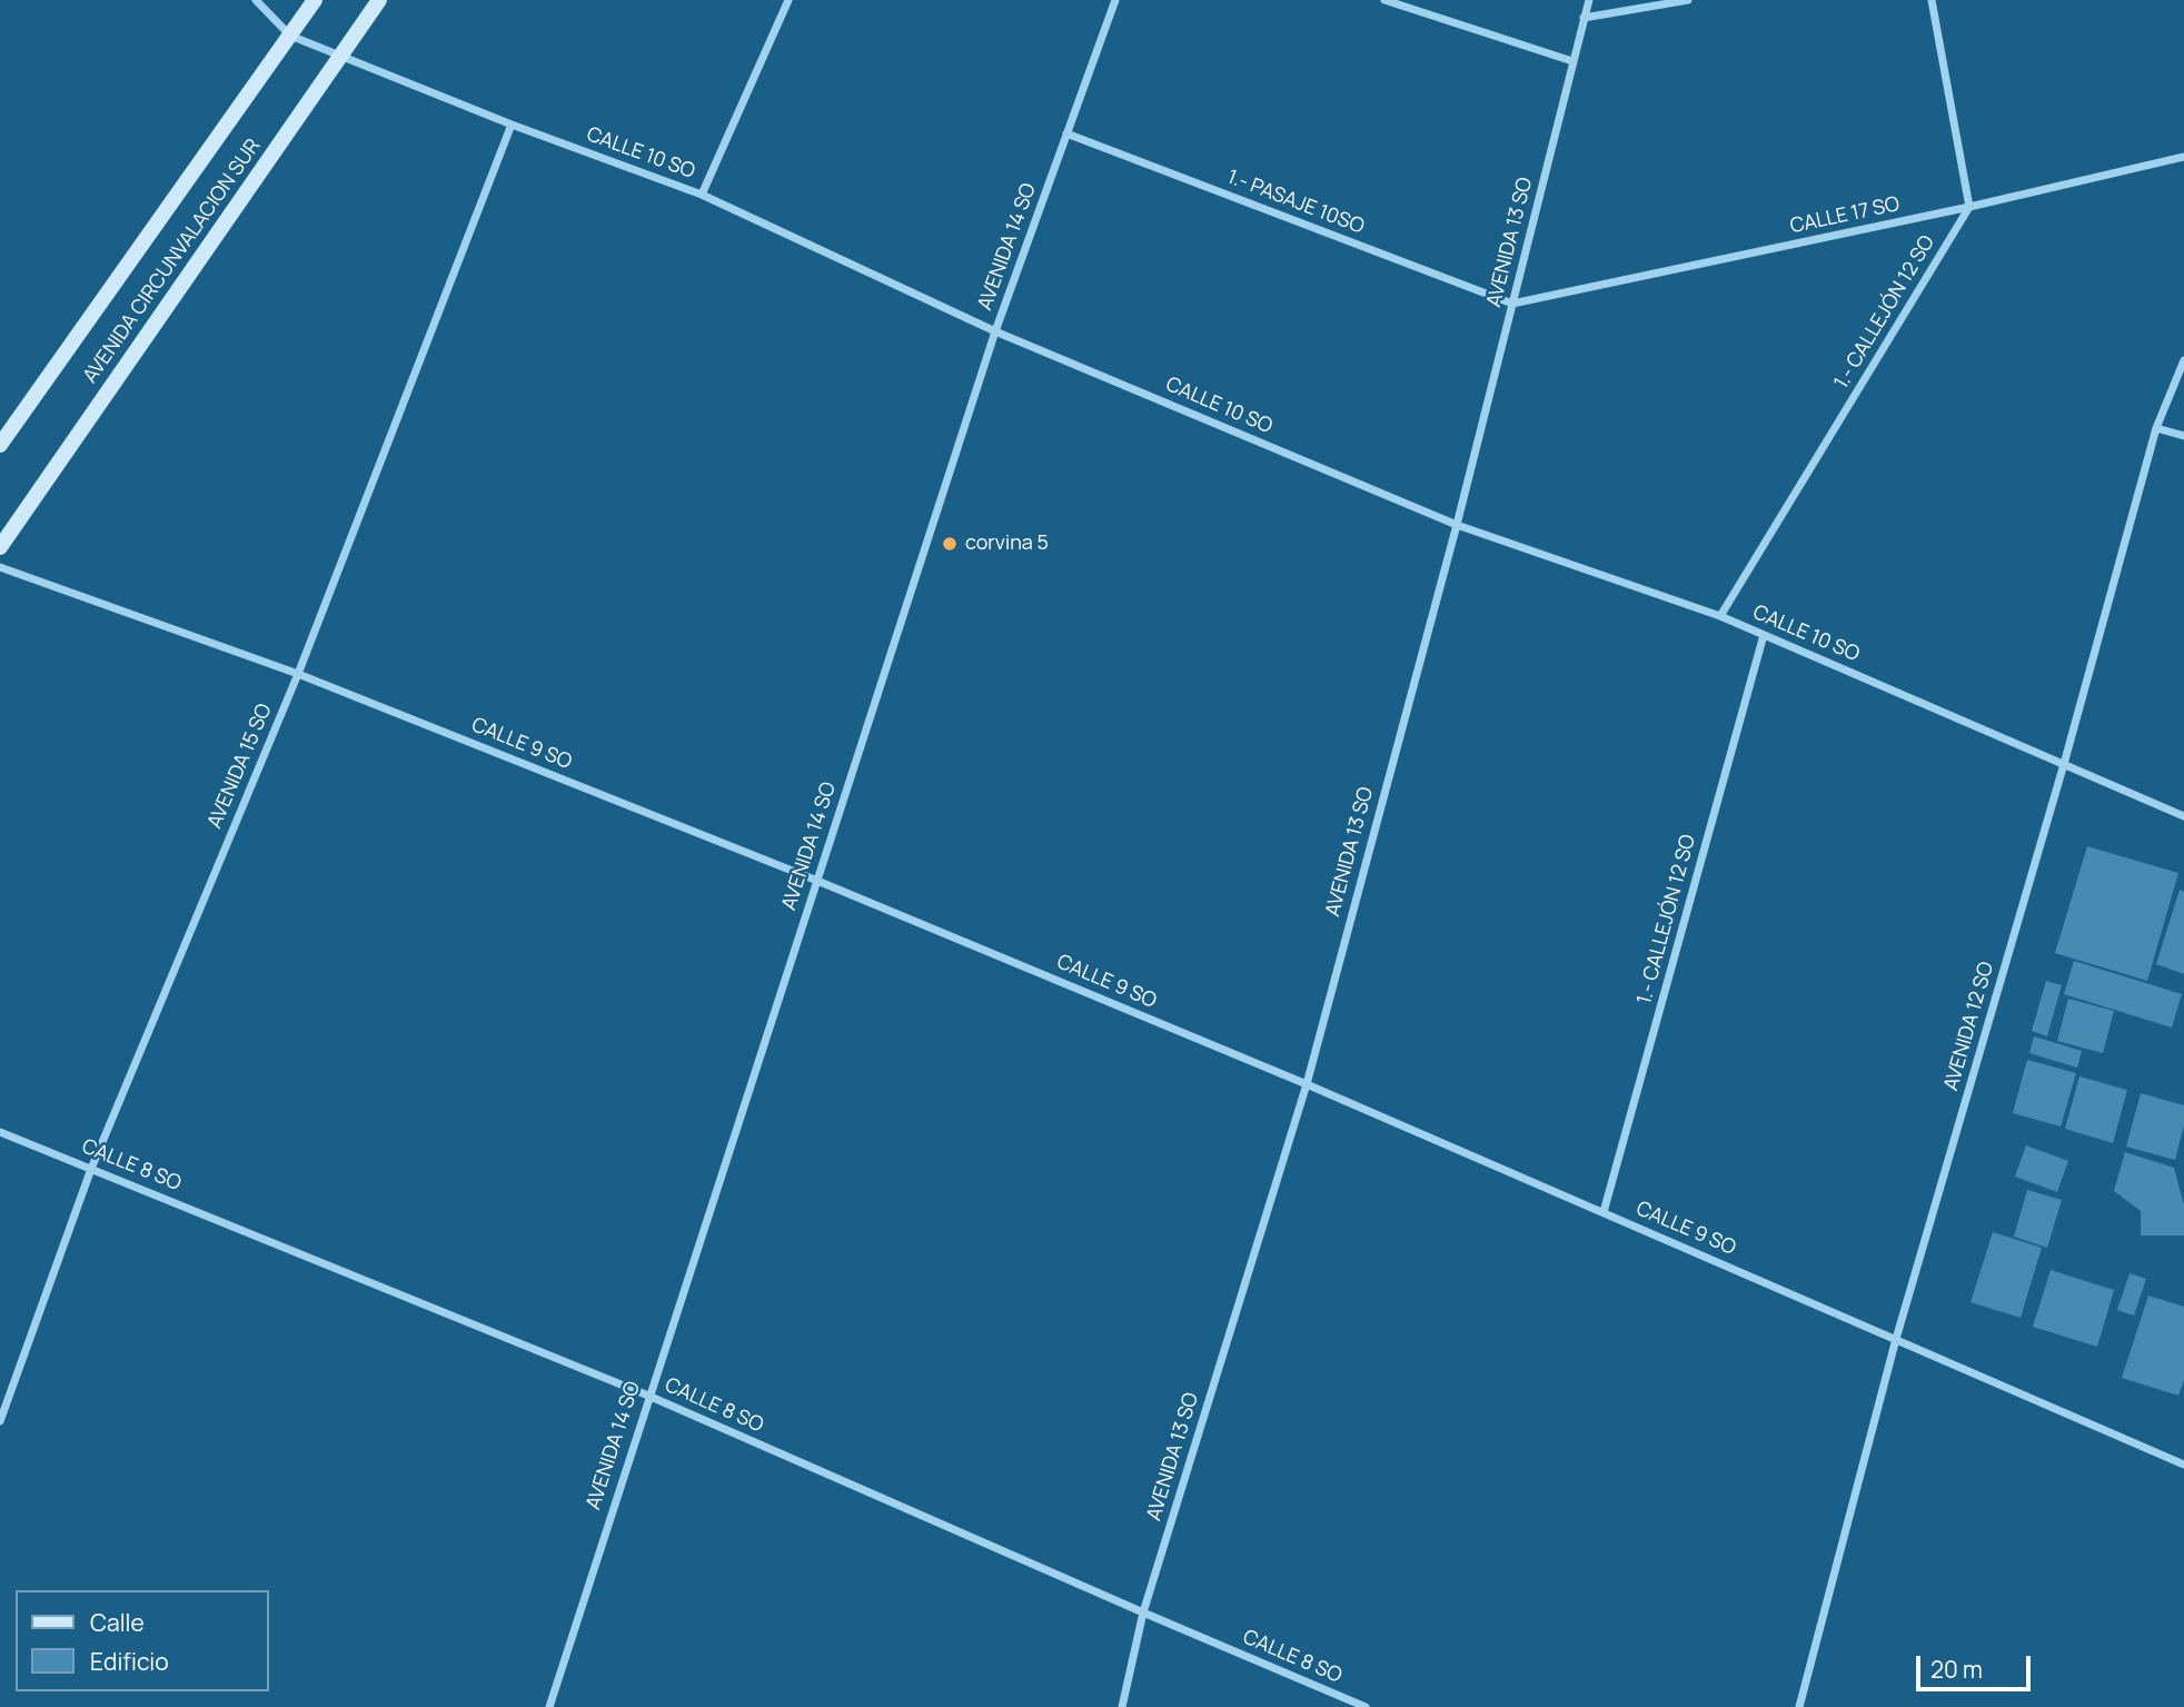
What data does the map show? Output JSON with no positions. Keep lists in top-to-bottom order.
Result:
{
  "streets": {
    "main road": ["AVENIDA CIRCUNVALACION SUR"],
    "street": [
      "CALLE 10 SO",
      "1.- PASAJE 10SO",
      "CALLE 17 SO",
      "AVENIDA 13 SO",
      "AVENIDA 14 SO",
      "1.- CALLEJÓN 12 SO",
      "CALLE 9 SO",
      "AVENIDA 15 SO",
      "AVENIDA 12 SO",
      "CALLE 8 SO"
    ]
  },
  "crossings": [
    ["CALLE 10 SO", "AVENIDA 13 SO"],
    ["CALLE 10 SO", "AVENIDA 14 SO"],
    ["CALLE 10 SO", "AVENIDA CIRCUNVALACION SUR"],
    ["CALLE 10 SO", "1.- CALLEJÓN 12 SO"],
    ["CALLE 10 SO", "AVENIDA 15 SO"],
    ["CALLE 10 SO", "AVENIDA 12 SO"],
    ["1.- PASAJE 10SO", "CALLE 17 SO"],
    ["1.- PASAJE 10SO", "AVENIDA 13 SO"],
    ["1.- PASAJE 10SO", "AVENIDA 14 SO"],
    ["CALLE 17 SO", "AVENIDA 13 SO"],
    ["CALLE 17 SO", "1.- CALLEJÓN 12 SO"],
    ["AVENIDA 13 SO", "CALLE 9 SO"],
    ["AVENIDA 13 SO", "CALLE 8 SO"],
    ["AVENIDA 14 SO", "CALLE 9 SO"],
    ["AVENIDA 14 SO", "CALLE 8 SO"],
    ["1.- CALLEJÓN 12 SO", "CALLE 9 SO"],
    ["CALLE 9 SO", "AVENIDA 15 SO"],
    ["CALLE 9 SO", "AVENIDA 12 SO"],
    ["AVENIDA 15 SO", "CALLE 8 SO"]
  ],
  "places": ["corvina 5"],
  "legend": ["Calle", "Edificio"],
  "scale_bar": "20 m"
}
